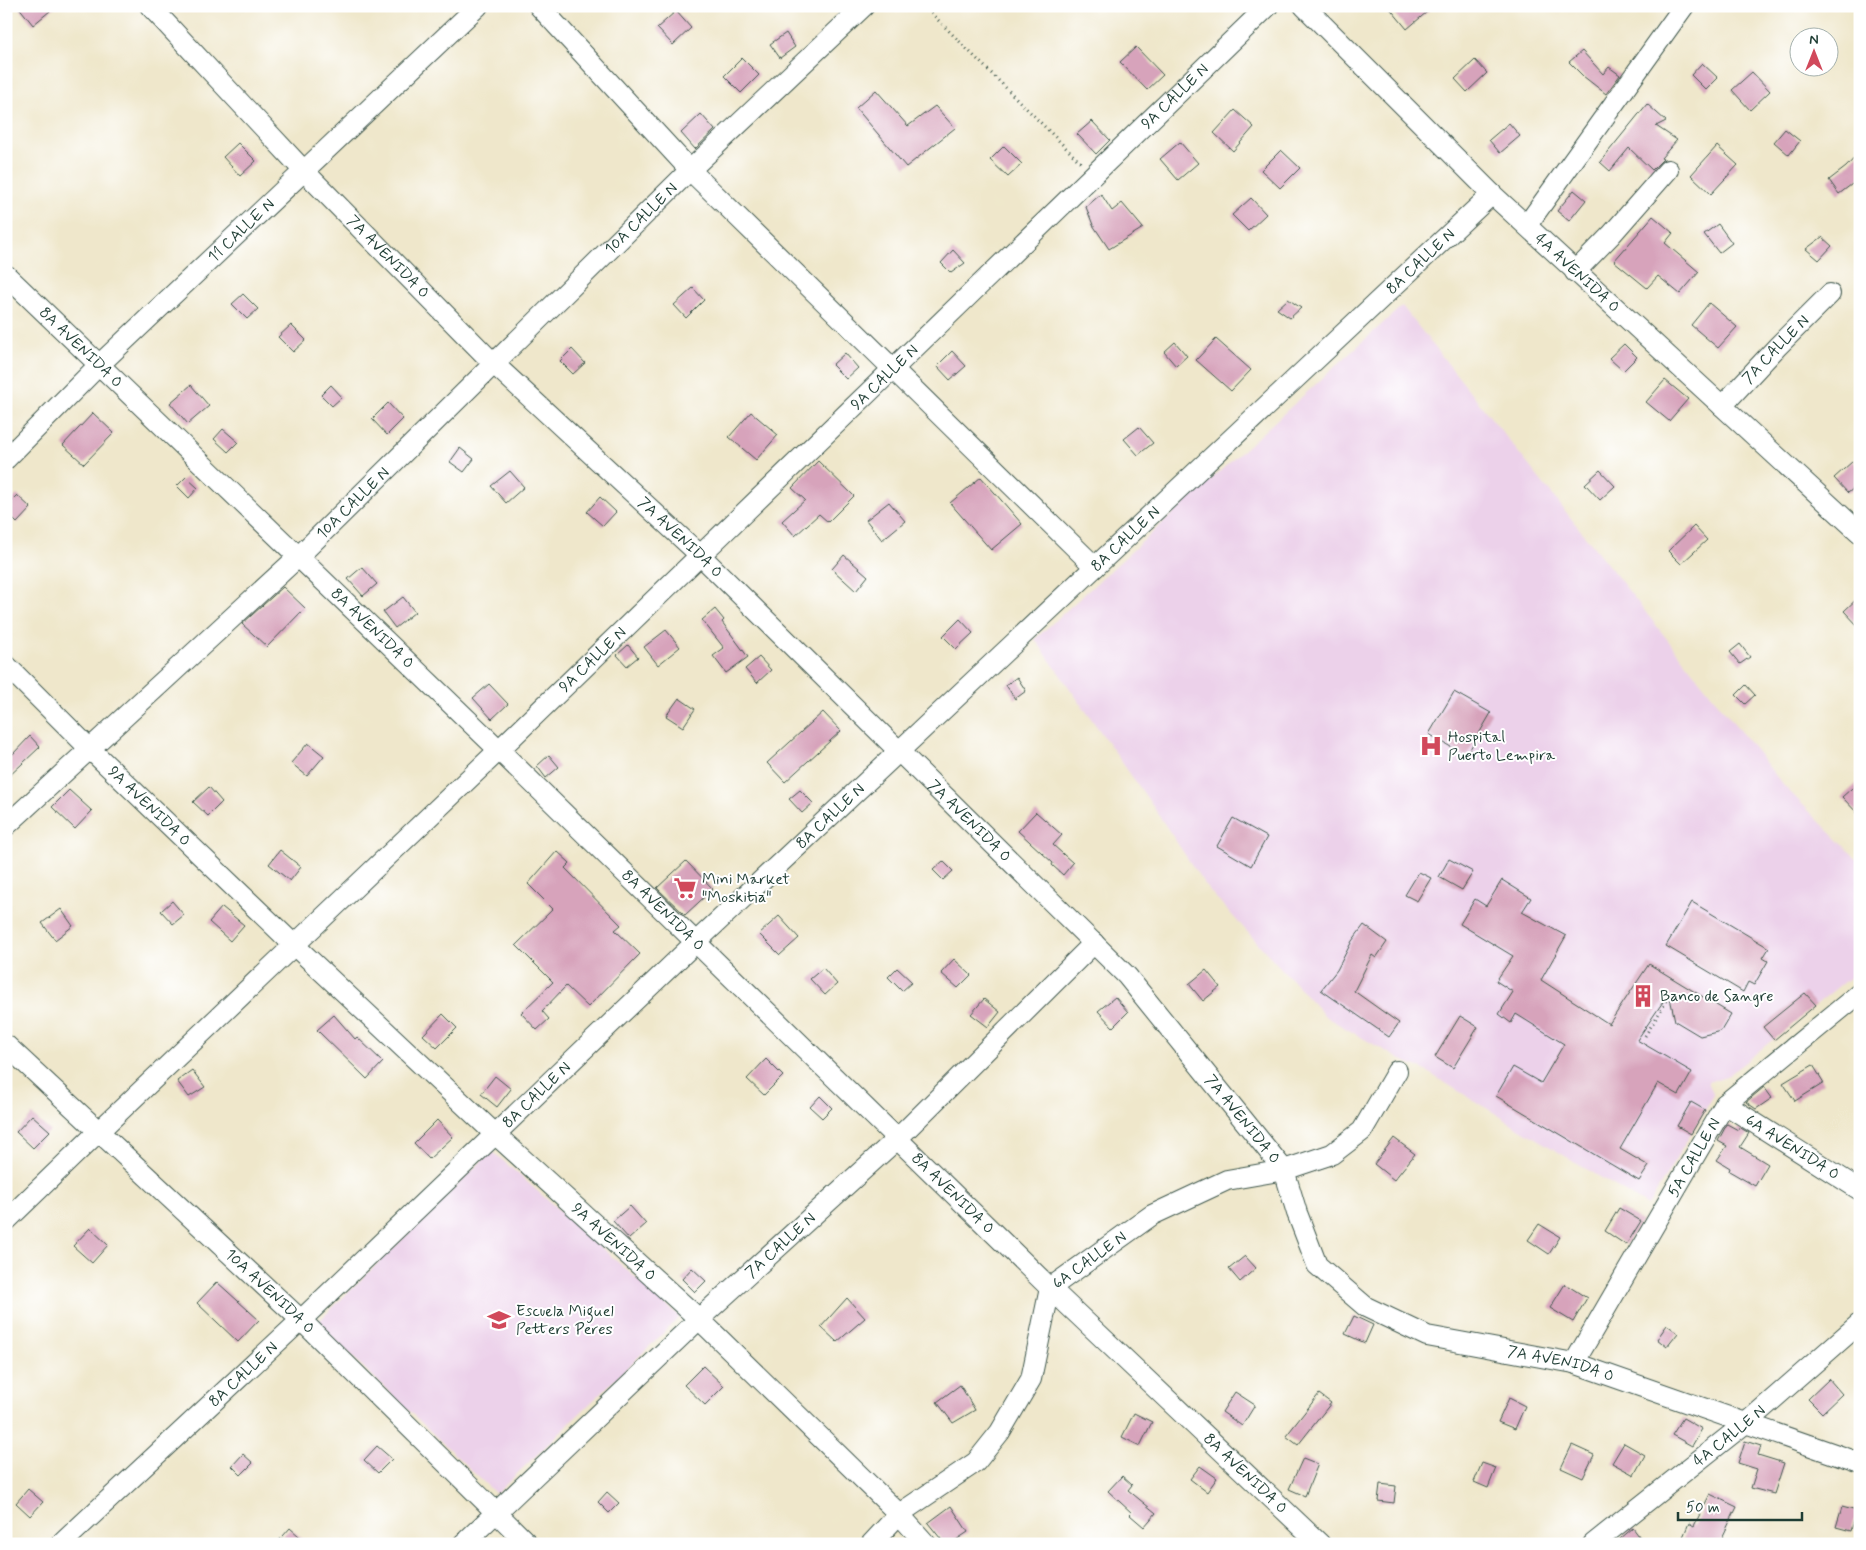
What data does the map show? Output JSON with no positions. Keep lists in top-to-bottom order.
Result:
{
  "streets": {
    "street": [
      "9A CALLE N",
      "10A CALLE N",
      "11 CALLE N",
      "7A AVENIDA O",
      "8A CALLE N",
      "4A AVENIDA O",
      "8A AVENIDA O",
      "7A CALLE N",
      "9A AVENIDA O",
      "6A AVENIDA O",
      "5A CALLE N",
      "6A CALLE N",
      "10A AVENIDA O",
      "4A CALLE N"
    ]
  },
  "crossings": [
    ["9A CALLE N", "7A AVENIDA O"],
    ["9A CALLE N", "8A AVENIDA O"],
    ["10A CALLE N", "7A AVENIDA O"],
    ["10A CALLE N", "8A AVENIDA O"],
    ["10A CALLE N", "9A AVENIDA O"],
    ["11 CALLE N", "7A AVENIDA O"],
    ["11 CALLE N", "8A AVENIDA O"],
    ["7A AVENIDA O", "8A CALLE N"],
    ["7A AVENIDA O", "7A CALLE N"],
    ["7A AVENIDA O", "5A CALLE N"],
    ["7A AVENIDA O", "6A CALLE N"],
    ["7A AVENIDA O", "4A CALLE N"],
    ["8A CALLE N", "4A AVENIDA O"],
    ["8A CALLE N", "8A AVENIDA O"],
    ["8A CALLE N", "9A AVENIDA O"],
    ["8A CALLE N", "10A AVENIDA O"],
    ["4A AVENIDA O", "7A CALLE N"],
    ["8A AVENIDA O", "7A CALLE N"],
    ["8A AVENIDA O", "6A CALLE N"],
    ["7A CALLE N", "9A AVENIDA O"],
    ["7A CALLE N", "10A AVENIDA O"],
    ["9A AVENIDA O", "6A CALLE N"],
    ["6A AVENIDA O", "5A CALLE N"]
  ],
  "places": {
    "hospital": ["Hospital Puerto Lempira"],
    "supermarket": ["Mini Market \"Moskitia\""],
    "building": ["Banco de Sangre"],
    "school or university": ["Escuela Miguel Petters Peres"]
  },
  "scale_bar": "50 m",
  "north": "top"
}
